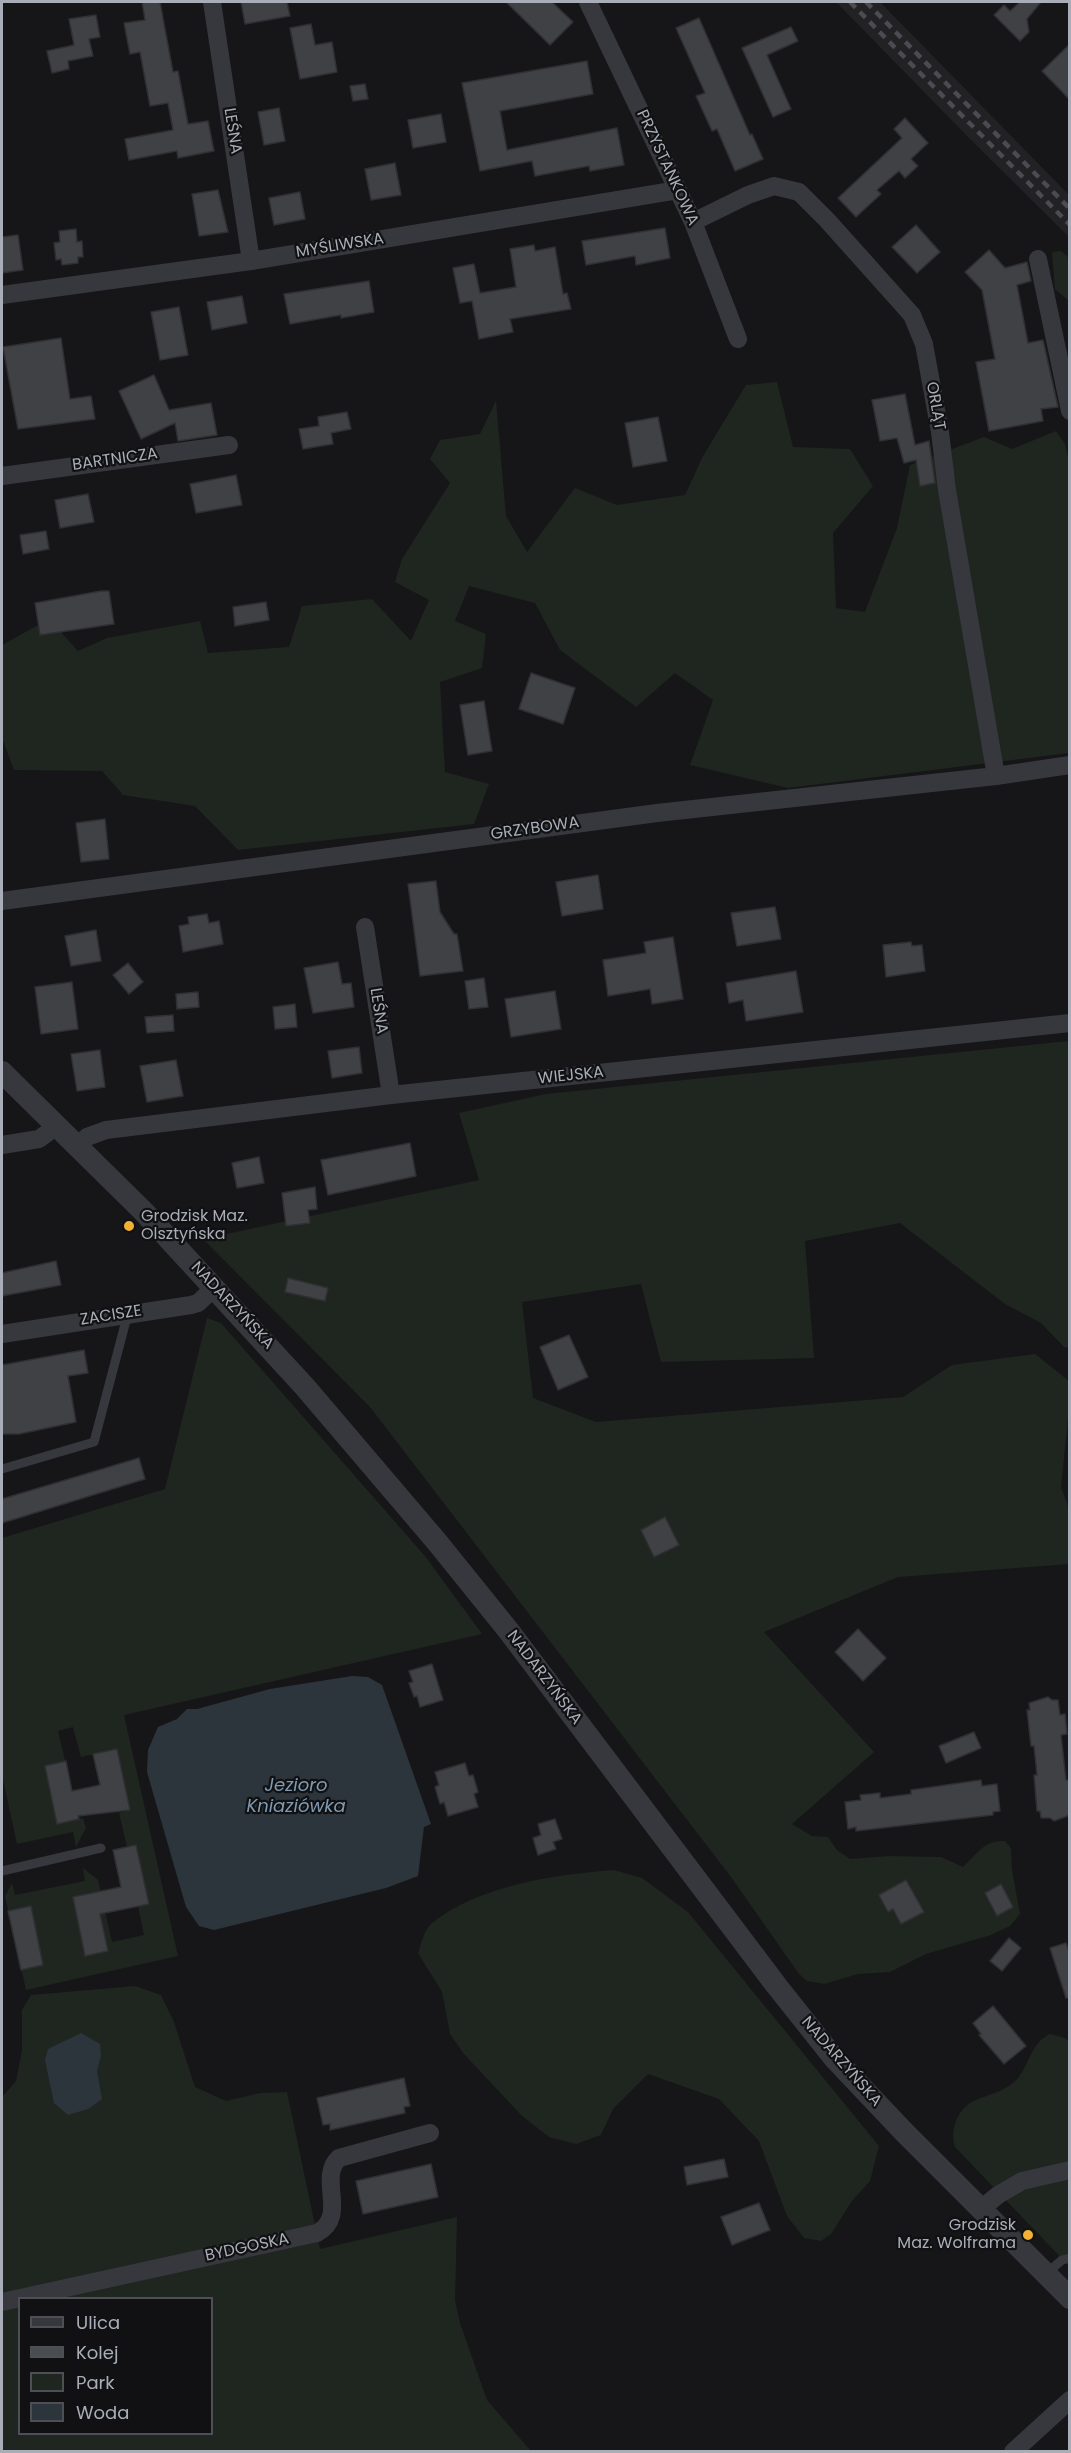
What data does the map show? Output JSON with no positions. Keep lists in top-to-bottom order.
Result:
{
  "streets": {
    "street": [
      "LEŚNA",
      "PRZYSTANKOWA",
      "MYŚLIWSKA",
      "ORLĄT",
      "BARTNICZA",
      "GRZYBOWA",
      "WIEJSKA",
      "NADARZYŃSKA",
      "ZACISZE",
      "BYDGOSKA"
    ]
  },
  "crossings": [
    ["LEŚNA", "MYŚLIWSKA"],
    ["LEŚNA", "WIEJSKA"],
    ["PRZYSTANKOWA", "MYŚLIWSKA"],
    ["PRZYSTANKOWA", "ORLĄT"],
    ["ORLĄT", "GRZYBOWA"],
    ["WIEJSKA", "NADARZYŃSKA"],
    ["NADARZYŃSKA", "ZACISZE"]
  ],
  "water": ["Jezioro Kniaziówka"],
  "places": ["Grodzisk Maz. Olsztyńska", "Grodzisk Maz. Wolframa"],
  "legend": [
    "Ulica",
    "Kolej",
    "Park",
    "Woda"
  ]
}
